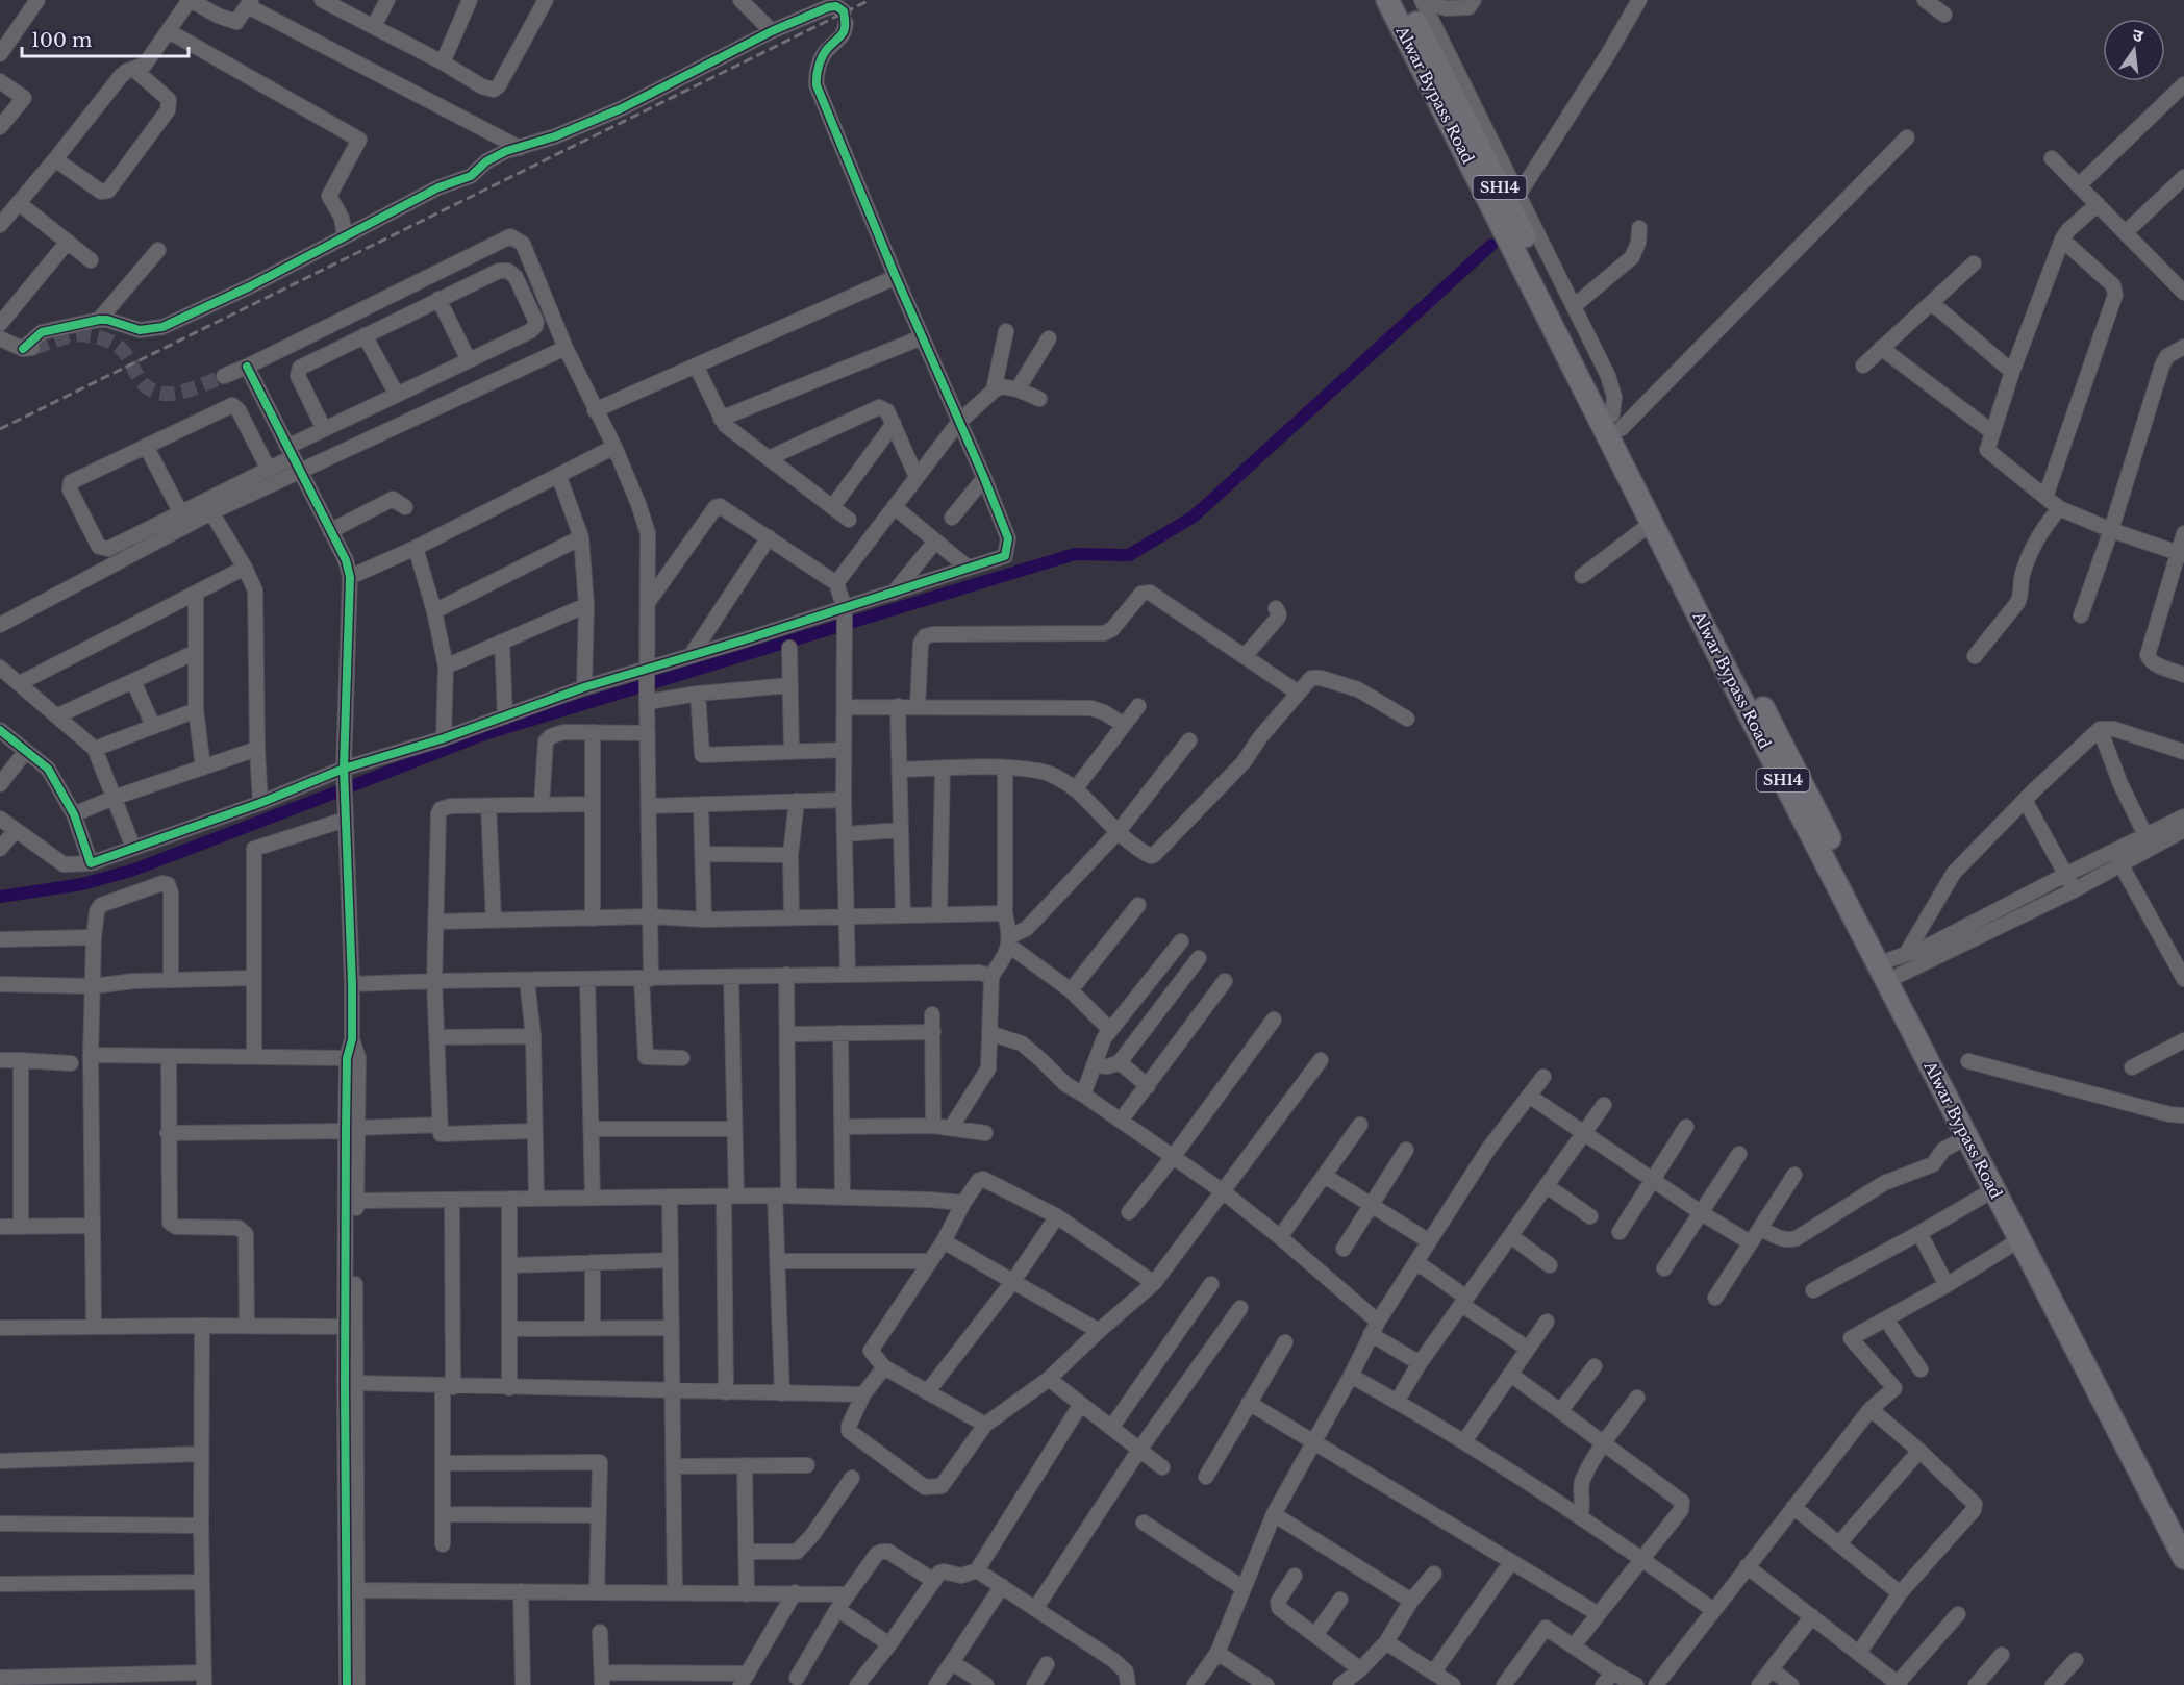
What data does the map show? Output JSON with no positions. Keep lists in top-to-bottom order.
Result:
{
  "streets": {
    "main road": ["Alwar Bypass Road", "SH14"]
  },
  "scale_bar": "100 m",
  "north": "top"
}
